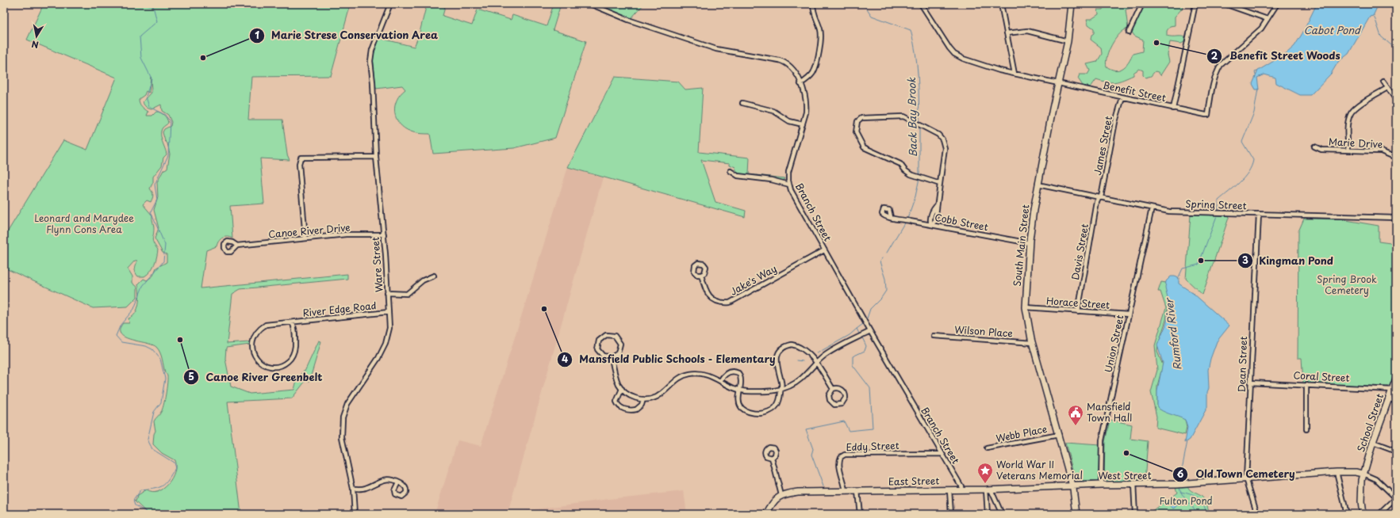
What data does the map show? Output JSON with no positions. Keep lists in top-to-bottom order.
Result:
{
  "streets": {
    "main road": [
      "South Main Street",
      "School Street",
      "West Street",
      "East Street"
    ],
    "street": [
      "Benefit Street",
      "Marie Drive",
      "James Street",
      "Spring Street",
      "Branch Street",
      "Cobb Street",
      "Canoe River Drive",
      "Davis Street",
      "Ware Street",
      "Jake's Way",
      "Horace Street",
      "River Edge Road",
      "Wilson Place",
      "Union Street",
      "Dean Street",
      "Coral Street",
      "Webb Place",
      "Eddy Street"
    ]
  },
  "crossings": [
    ["Benefit Street", "James Street"],
    ["Benefit Street", "South Main Street"],
    ["James Street", "Spring Street"],
    ["James Street", "Davis Street"],
    ["Spring Street", "South Main Street"],
    ["Spring Street", "Davis Street"],
    ["Spring Street", "Union Street"],
    ["Spring Street", "Dean Street"],
    ["Branch Street", "Jake's Way"],
    ["Branch Street", "Eddy Street"],
    ["Branch Street", "East Street"],
    ["Cobb Street", "South Main Street"],
    ["Canoe River Drive", "Ware Street"],
    ["South Main Street", "Horace Street"],
    ["South Main Street", "Wilson Place"],
    ["South Main Street", "Webb Place"],
    ["South Main Street", "West Street"],
    ["South Main Street", "East Street"],
    ["Davis Street", "Horace Street"],
    ["Ware Street", "River Edge Road"],
    ["Horace Street", "Union Street"],
    ["Union Street", "West Street"],
    ["Dean Street", "Coral Street"],
    ["Dean Street", "West Street"],
    ["Coral Street", "School Street"],
    ["School Street", "West Street"],
    ["Eddy Street", "East Street"],
    ["West Street", "East Street"]
  ],
  "water": ["Cabot Pond", "Back Bay Brook", "Rumford River"],
  "parks": ["Leonard and Marydee Flynn Cons Area", "Spring Brook Cemetery", "Fulton Pond"],
  "places": {
    "other": [
      "Benefit Street Woods",
      "Marie Strese Conservation Area",
      "Kingman Pond",
      "Mansfield Public Schools - Elementary",
      "Canoe River Greenbelt",
      "Old Town Cemetery"
    ],
    "public building": ["Mansfield Town Hall"],
    "place": ["World War II Veterans Memorial"]
  },
  "north": "bottom"
}
